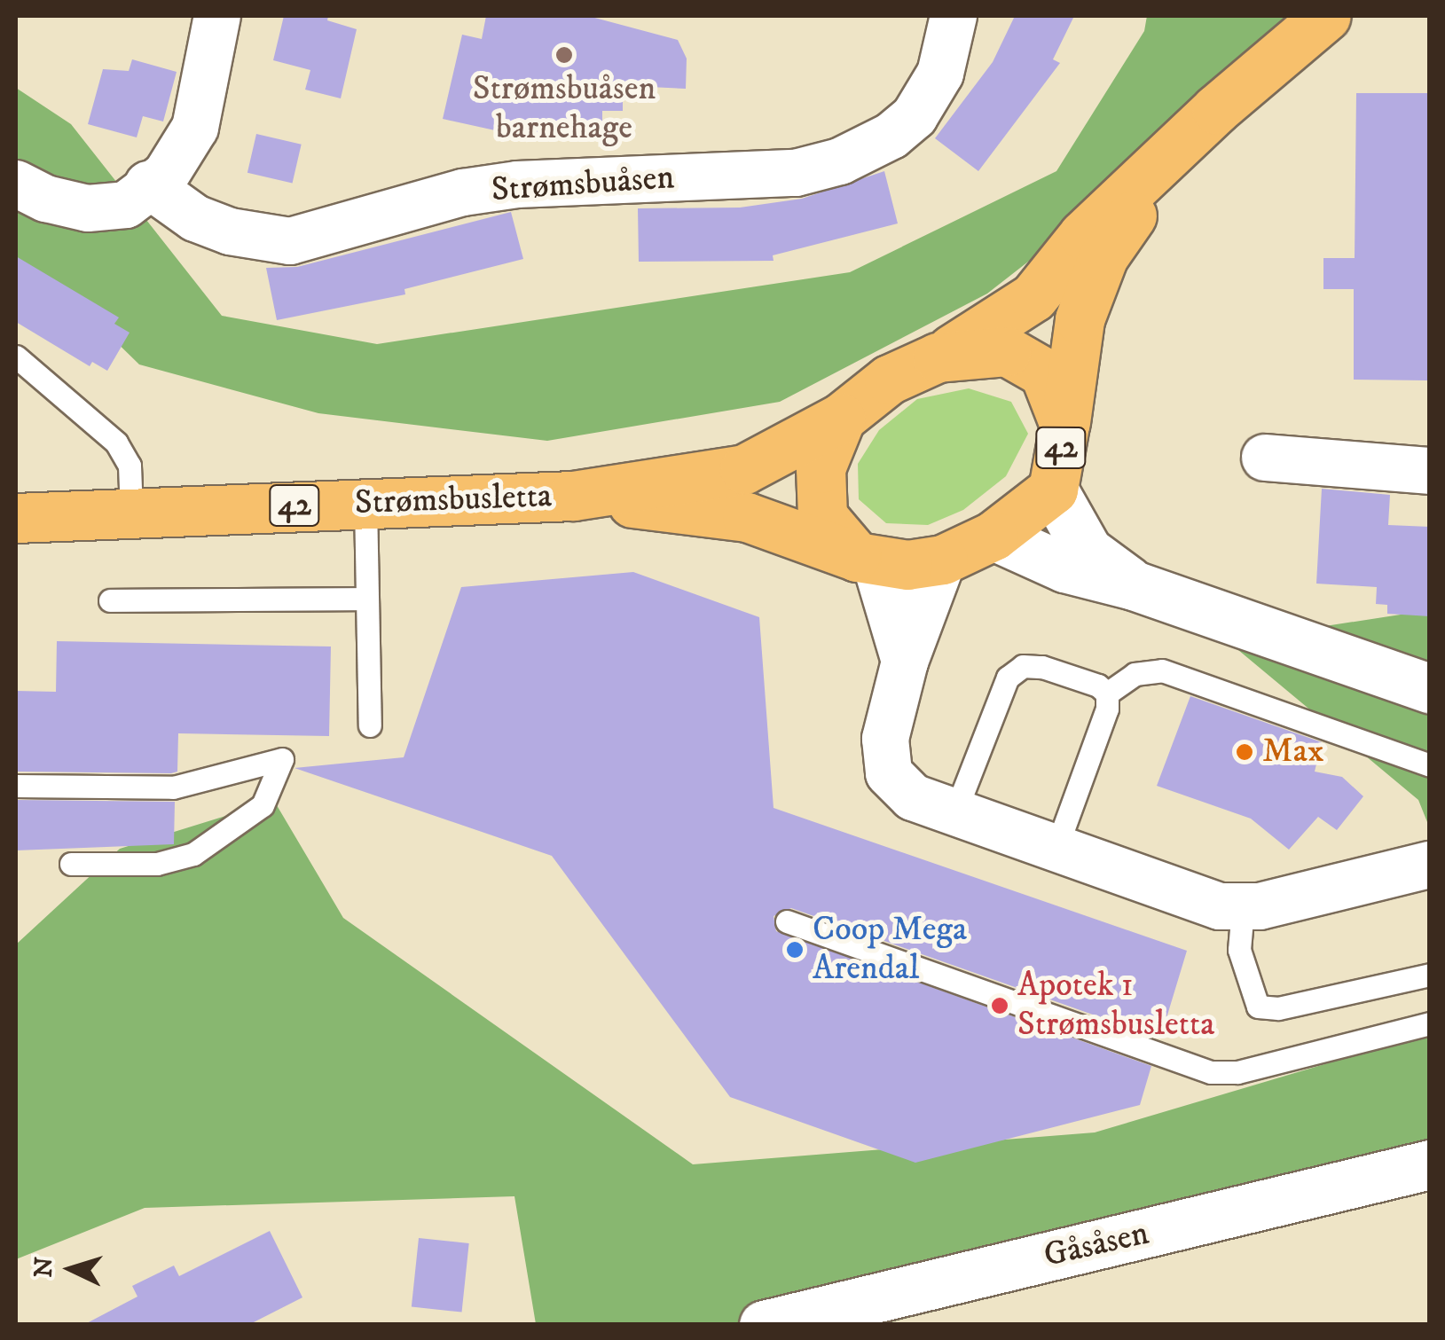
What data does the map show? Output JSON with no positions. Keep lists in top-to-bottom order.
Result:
{
  "streets": {
    "main road": ["42", "Strømsbusletta"],
    "street": ["Strømsbuåsen", "Gåsåsen"]
  },
  "crossings": [
    ["42", "Strømsbusletta"]
  ],
  "places": [
    "Strømsbuåsen barnehage",
    "Max",
    "Coop Mega Arendal",
    "Apotek 1 Strømsbusletta"
  ],
  "north": "left"
}
